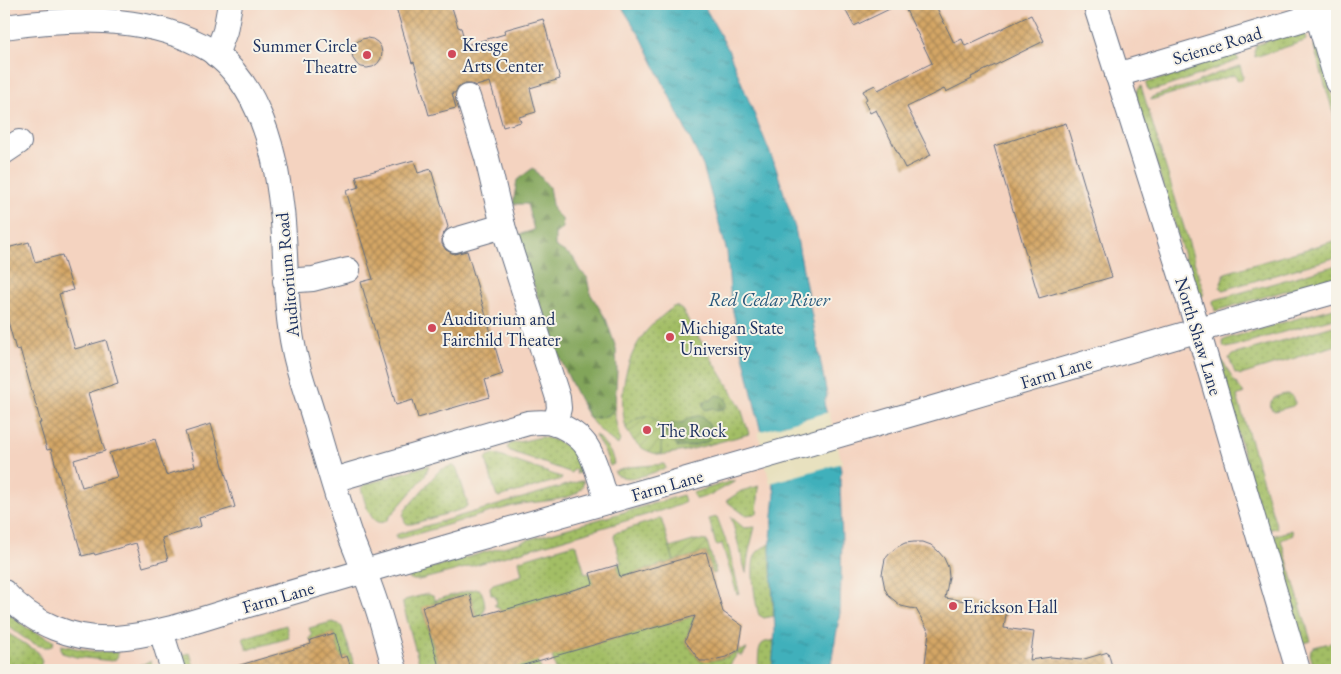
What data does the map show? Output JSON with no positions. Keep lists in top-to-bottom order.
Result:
{
  "streets": {
    "street": [
      "Science Road",
      "Auditorium Road",
      "North Shaw Lane",
      "Farm Lane"
    ]
  },
  "crossings": [
    ["Science Road", "North Shaw Lane"],
    ["Auditorium Road", "Farm Lane"],
    ["North Shaw Lane", "Farm Lane"]
  ],
  "water": ["Red Cedar River"],
  "places": [
    "Kresge Arts Center",
    "Summer Circle Theatre",
    "Auditorium and Fairchild Theater",
    "Michigan State University",
    "The Rock",
    "Erickson Hall"
  ]
}
